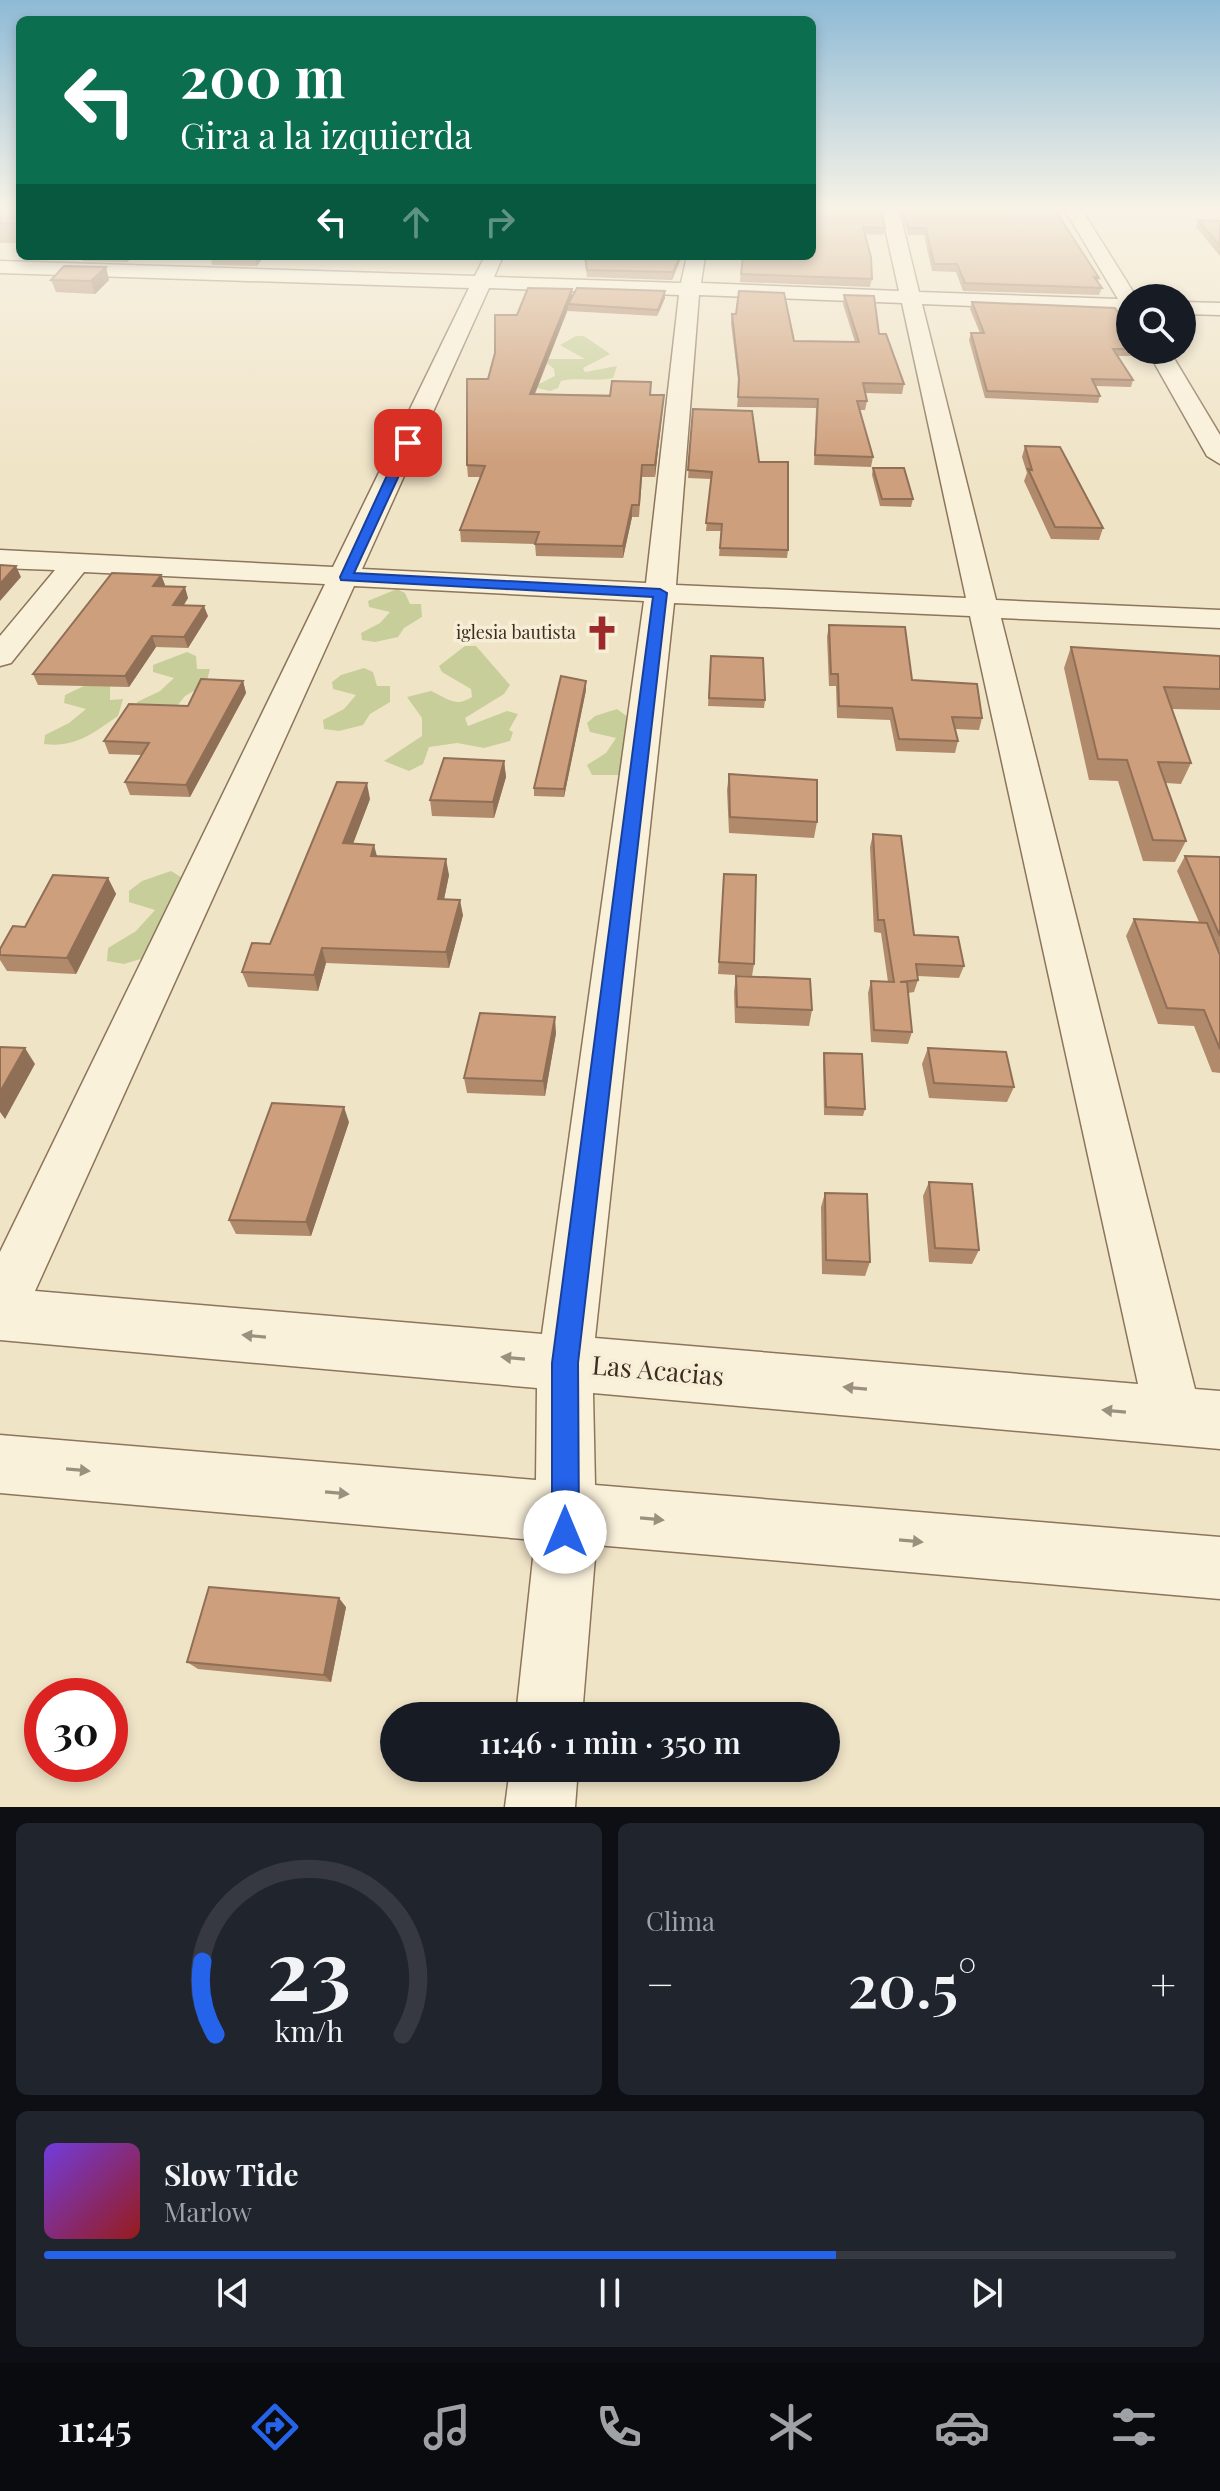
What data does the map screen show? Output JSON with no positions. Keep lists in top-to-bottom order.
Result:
{
  "streets": {
    "street": ["Las Acacias"]
  },
  "places": {
    "church": ["iglesia bautista"]
  },
  "page": {
    "turn": ["200 m", "Gira a la izquierda"],
    "limit": "30",
    "trip": "11:46 · 1 min · 350 m",
    "tile": "Clima",
    "heat": ["−", "20.5°", "+"],
    "song": ["Slow Tide", "Marlow"],
    "tabs": "11:45",
    "gauge": ["23", "km/h"]
  }
}
